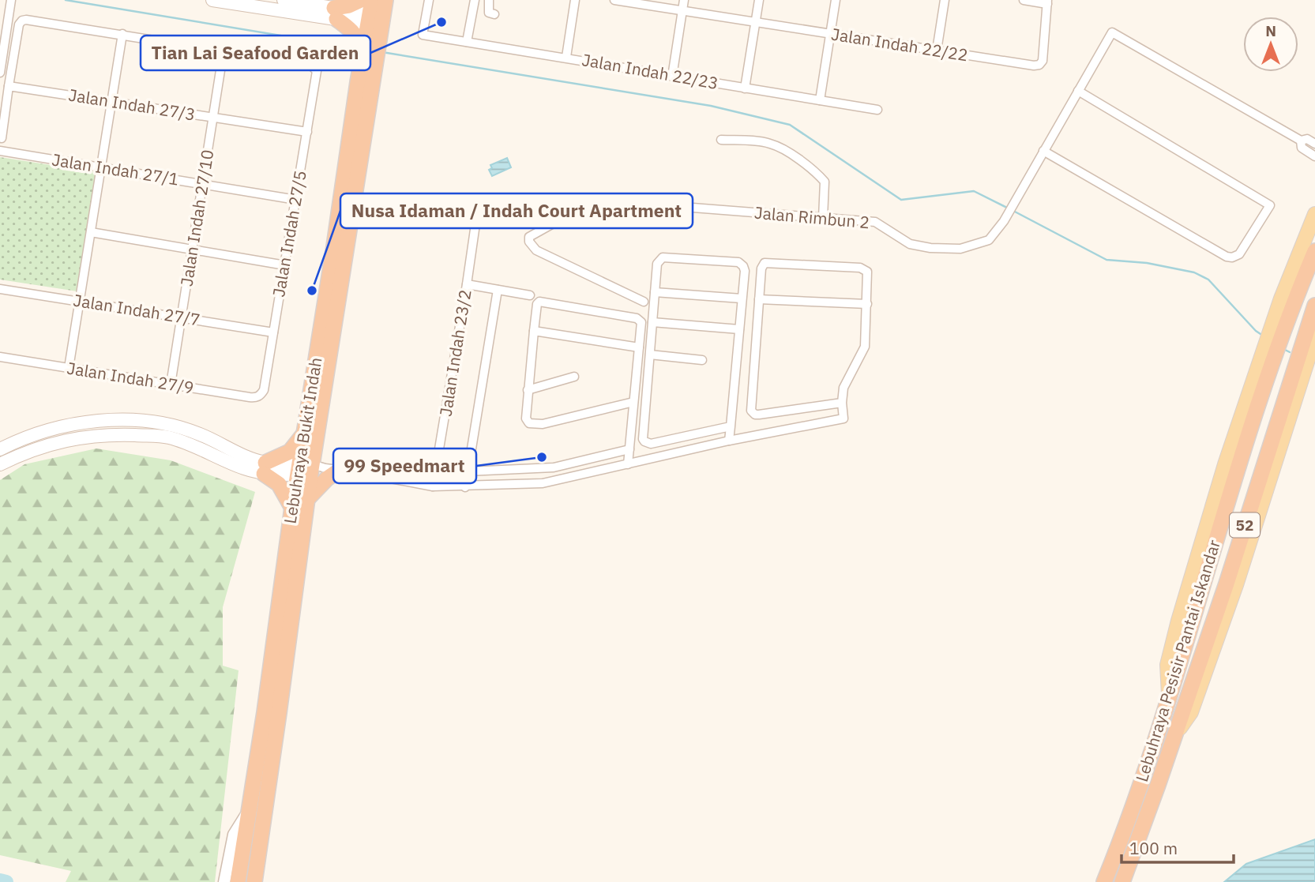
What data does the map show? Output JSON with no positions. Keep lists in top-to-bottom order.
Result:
{
  "streets": {
    "highway": ["Lebuhraya Bukit Indah", "52", "Lebuhraya Pesisir Pantai Iskandar"],
    "street": [
      "Jalan Indah 22/22",
      "Jalan Indah 22/23",
      "Jalan Indah 27/3",
      "Jalan Indah 27/1",
      "Jalan Indah 27/10",
      "Jalan Rimbun 2",
      "Jalan Indah 27/5",
      "Jalan Indah 27/7",
      "Jalan Indah 23/2",
      "Jalan Indah 27/9"
    ]
  },
  "crossings": [
    ["Jalan Indah 27/3", "Jalan Indah 27/10"],
    ["Jalan Indah 27/3", "Jalan Indah 27/5"],
    ["Jalan Indah 27/1", "Jalan Indah 27/10"],
    ["Jalan Indah 27/1", "Jalan Indah 27/5"],
    ["Jalan Indah 27/10", "Jalan Indah 27/5"],
    ["Jalan Indah 27/10", "Jalan Indah 27/7"],
    ["Jalan Indah 27/10", "Jalan Indah 27/9"],
    ["Jalan Indah 27/5", "Jalan Indah 27/7"],
    ["Jalan Indah 27/5", "Jalan Indah 27/9"]
  ],
  "places": ["Tian Lai Seafood Garden", "Nusa Idaman / Indah Court Apartment", "99 Speedmart"],
  "scale_bar": "100 m",
  "north": "top"
}
